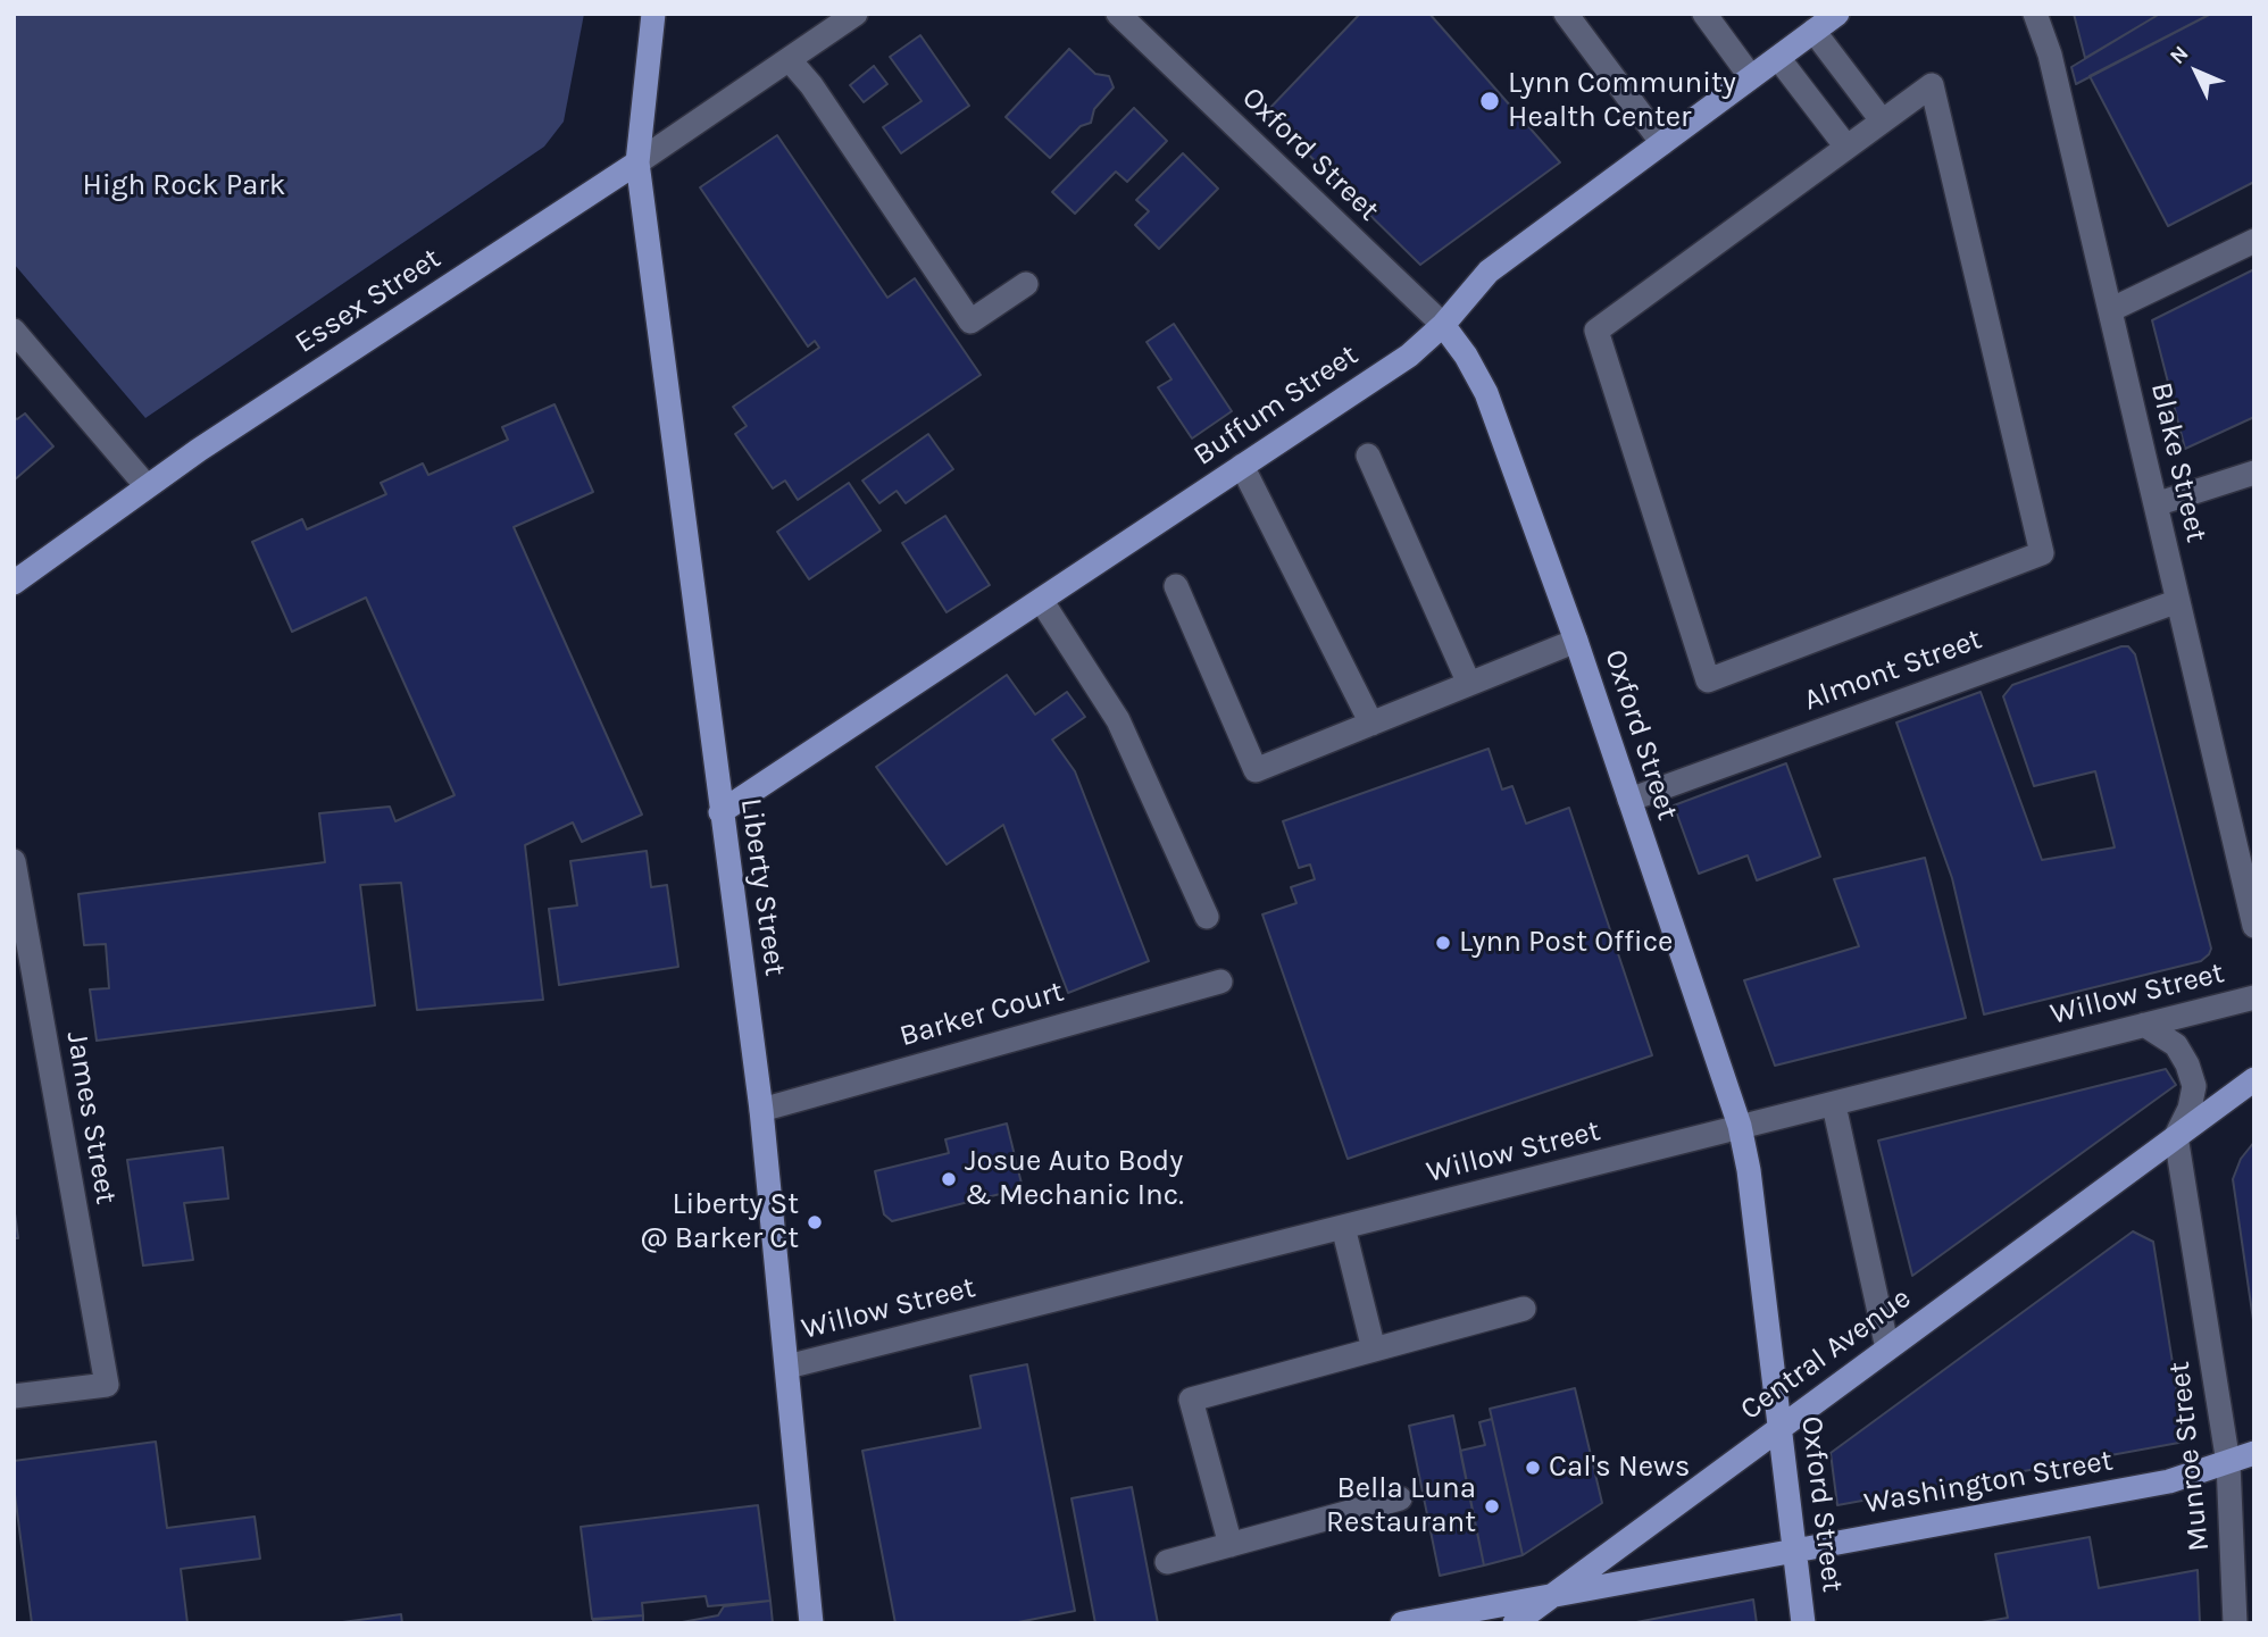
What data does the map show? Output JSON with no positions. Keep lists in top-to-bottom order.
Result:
{
  "streets": {
    "main road": [
      "Oxford Street",
      "Essex Street",
      "Buffum Street",
      "Liberty Street",
      "Central Avenue",
      "Washington Street"
    ],
    "street": [
      "Blake Street",
      "Almont Street",
      "Willow Street",
      "Barker Court",
      "James Street",
      "Munroe Street"
    ]
  },
  "crossings": [
    ["Oxford Street", "Buffum Street"],
    ["Oxford Street", "Almont Street"],
    ["Oxford Street", "Willow Street"],
    ["Oxford Street", "Central Avenue"],
    ["Oxford Street", "Washington Street"],
    ["Essex Street", "Liberty Street"],
    ["Buffum Street", "Liberty Street"],
    ["Blake Street", "Almont Street"],
    ["Liberty Street", "Willow Street"],
    ["Liberty Street", "Barker Court"],
    ["Central Avenue", "Munroe Street"],
    ["Central Avenue", "Washington Street"],
    ["Munroe Street", "Washington Street"]
  ],
  "parks": ["High Rock Park"],
  "places": [
    "Lynn Community Health Center",
    "Lynn Post Office",
    "Josue Auto Body & Mechanic Inc.",
    "Liberty St @ Barker Ct",
    "Cal's News",
    "Bella Luna Restaurant"
  ],
  "north": "top left"
}
